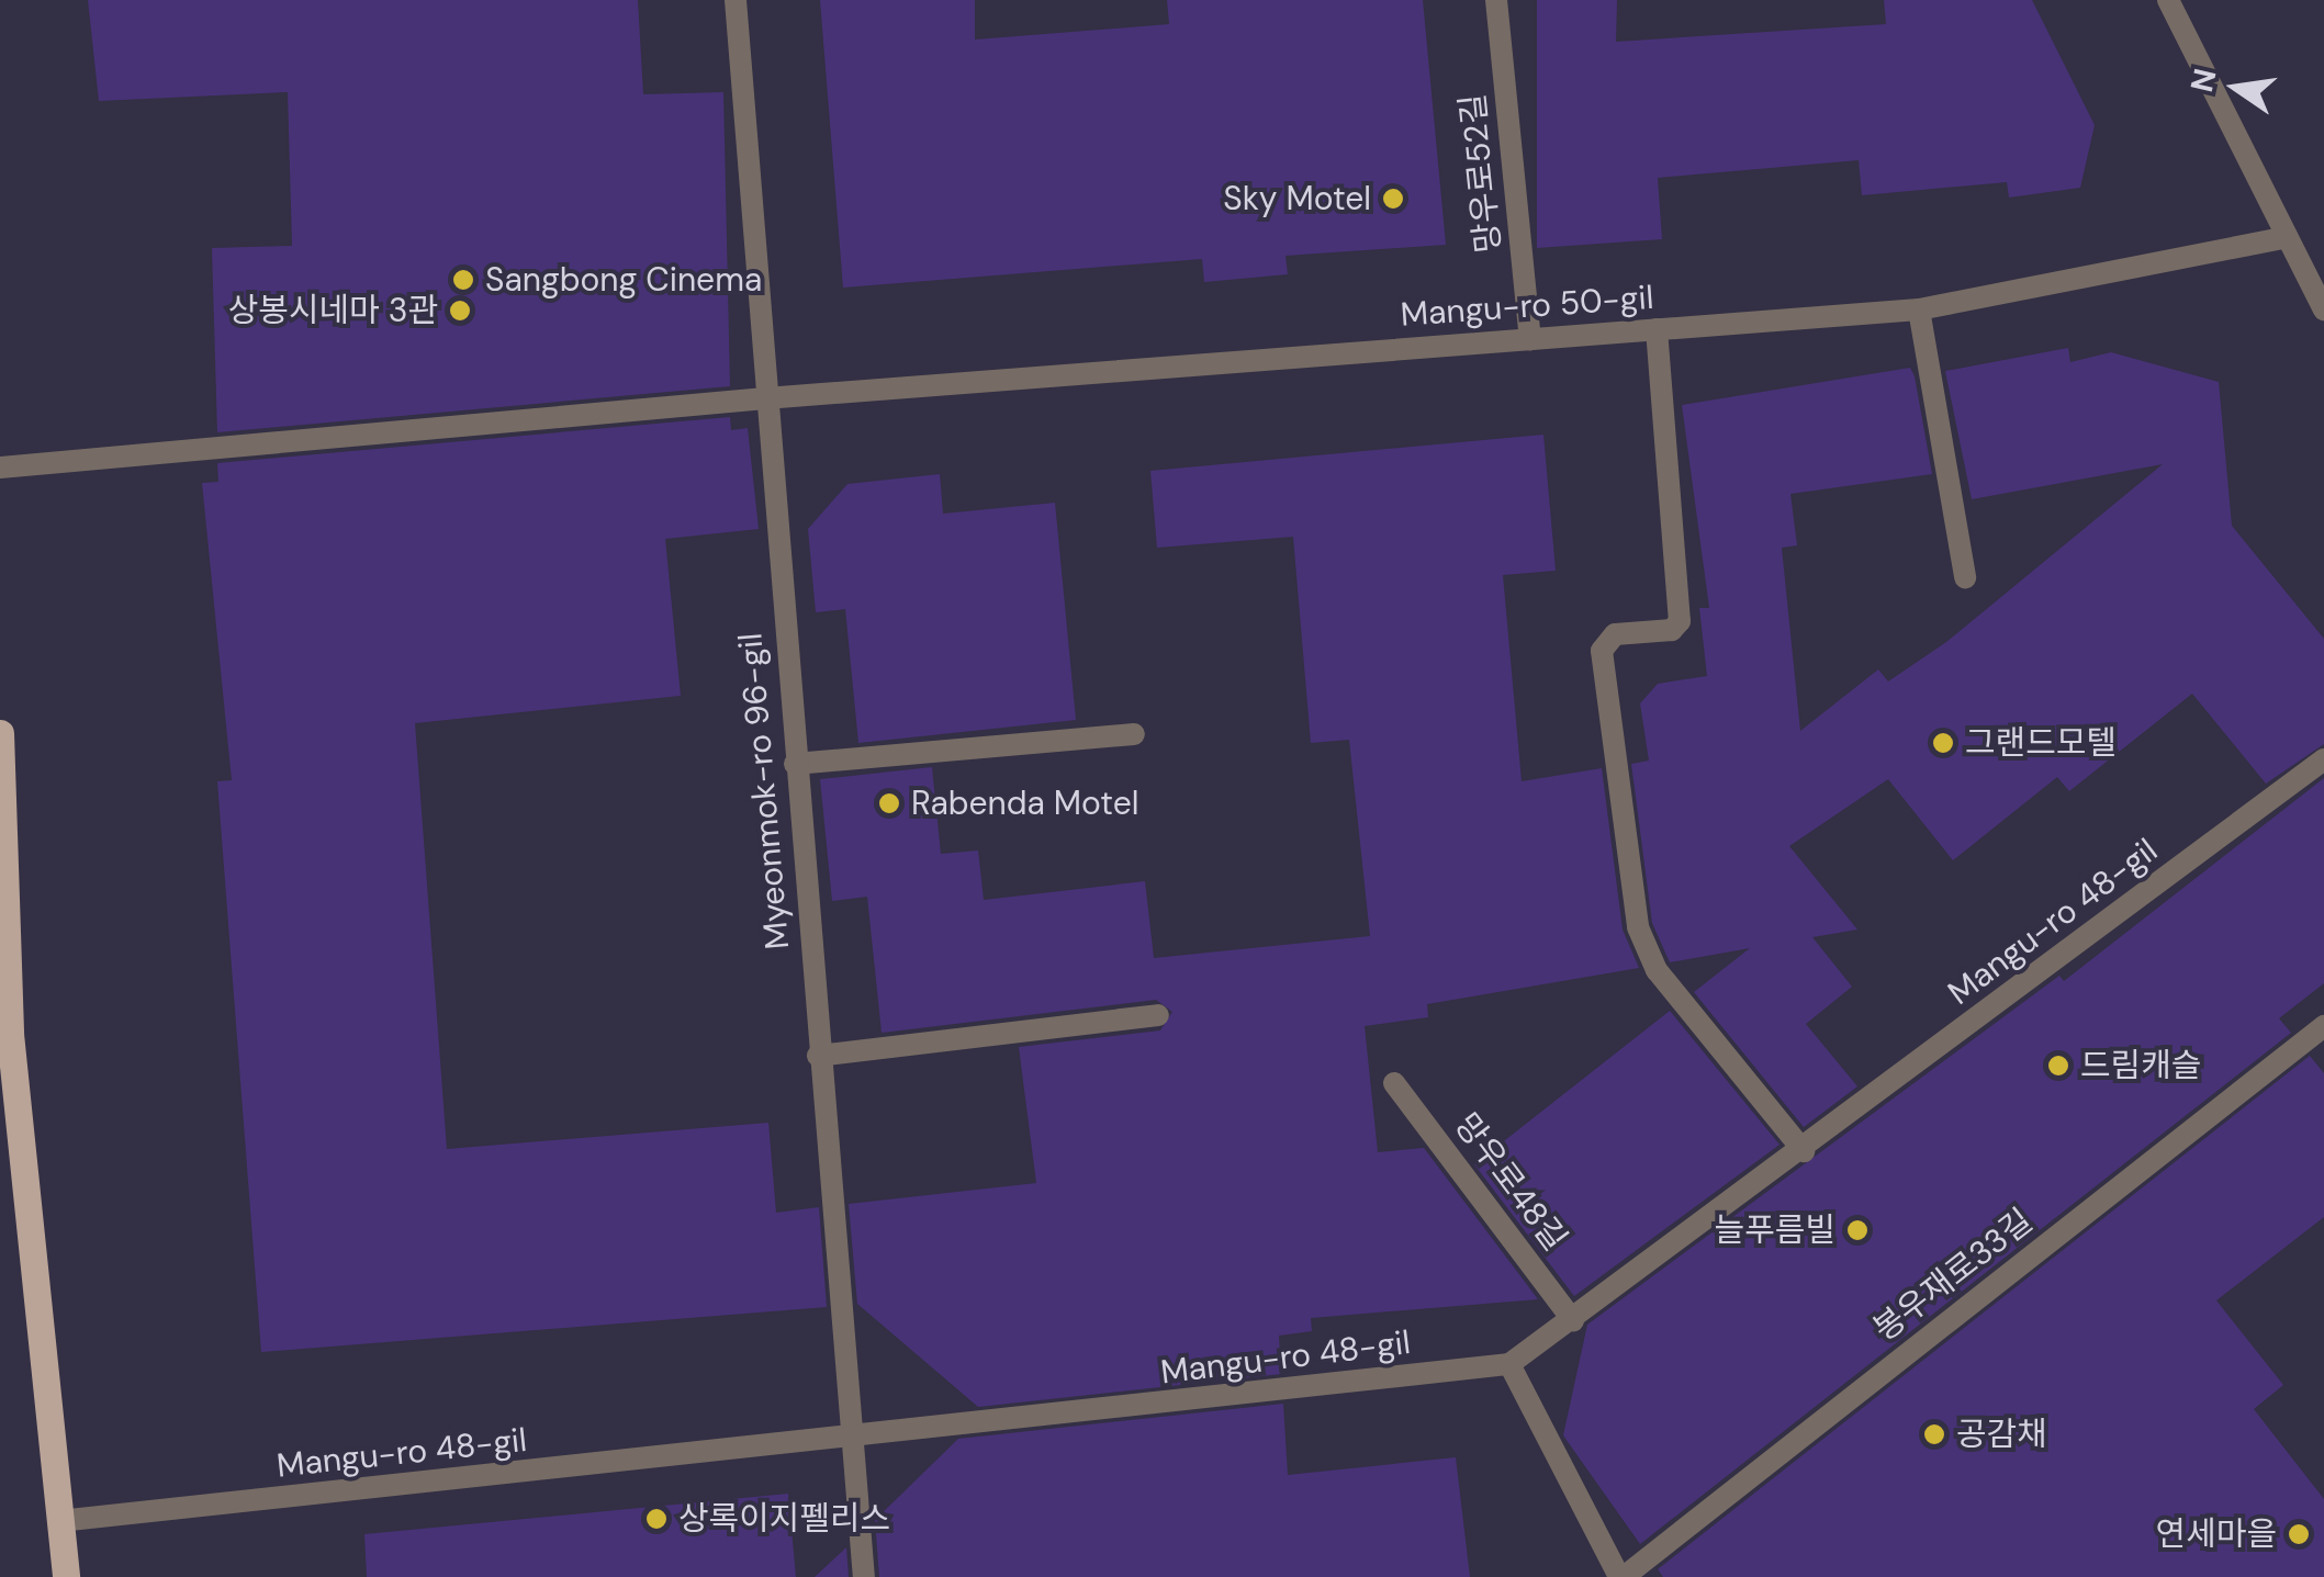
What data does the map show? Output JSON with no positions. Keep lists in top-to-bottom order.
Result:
{
  "streets": {
    "street": [
      "망우로52길",
      "Mangu-ro 50-gil",
      "Myeonmok-ro 96-gil",
      "Mangu-ro 48-gil",
      "망우로48길",
      "봉우재로33길"
    ]
  },
  "crossings": [
    ["망우로52길", "Mangu-ro 50-gil"],
    ["Mangu-ro 50-gil", "Myeonmok-ro 96-gil"],
    ["Myeonmok-ro 96-gil", "Mangu-ro 48-gil"],
    ["Mangu-ro 48-gil", "망우로48길"]
  ],
  "places": [
    "Sky Motel",
    "Sangbong Cinema",
    "상봉시네마 3관",
    "그랜드모텔",
    "Rabenda Motel",
    "드림캐슬",
    "늘푸름빌",
    "공감채",
    "상록이지펠리스",
    "연세마을"
  ],
  "north": "left"
}
